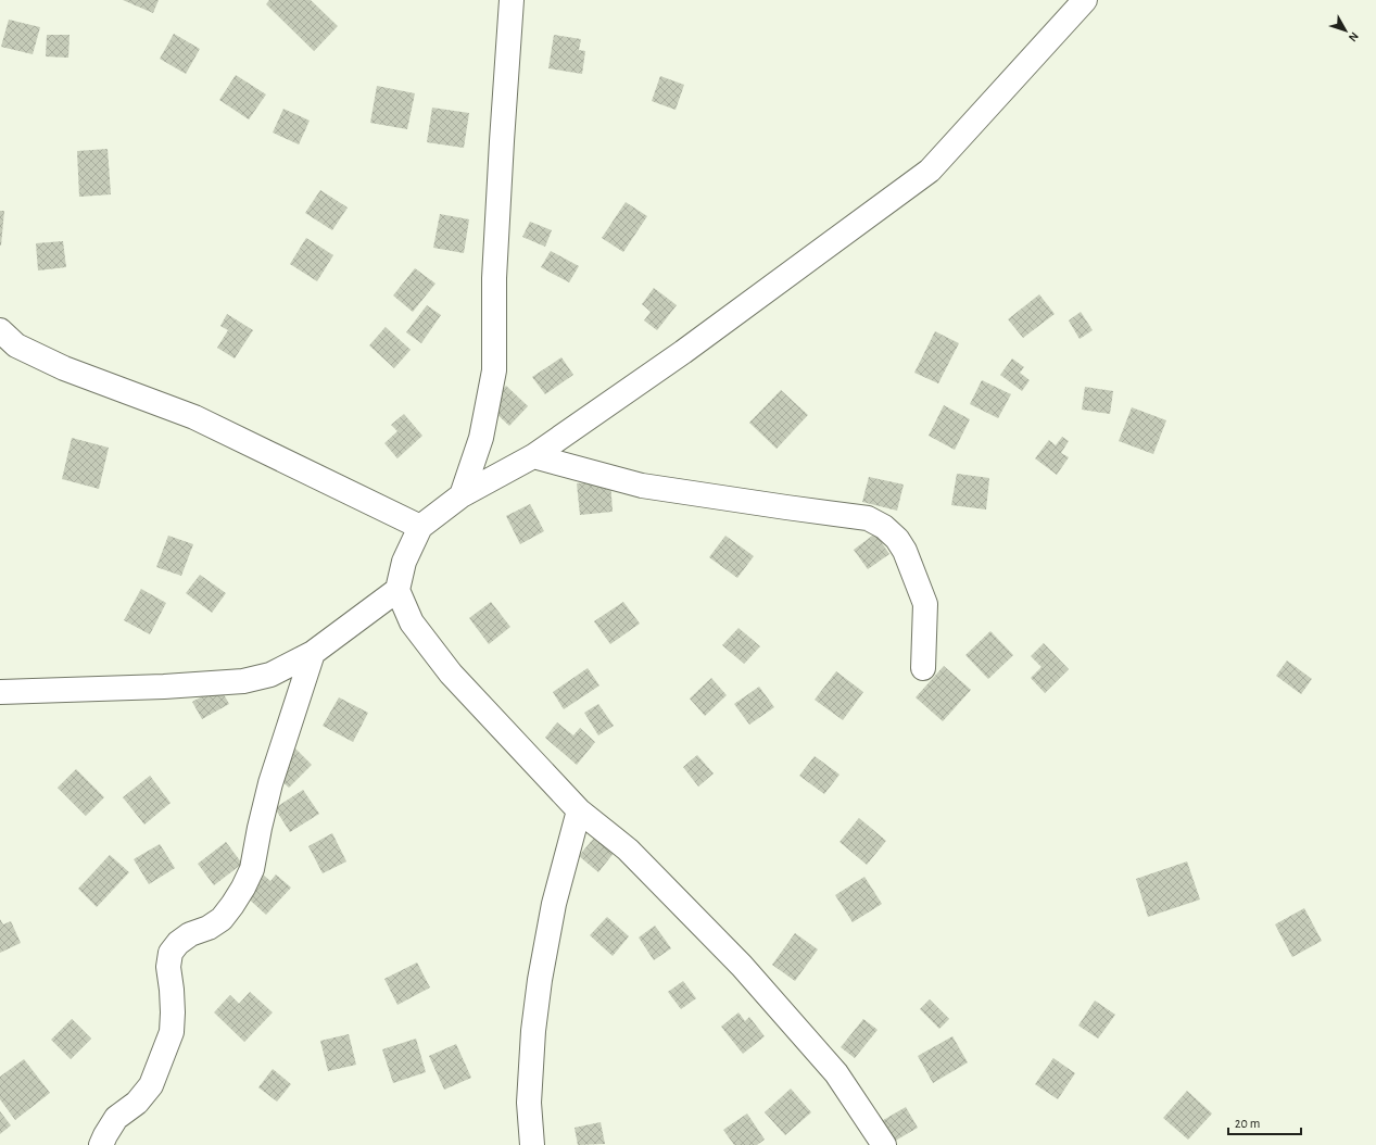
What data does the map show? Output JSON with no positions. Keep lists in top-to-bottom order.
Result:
{
  "scale_bar": "20 m",
  "north": "bottom right"
}
